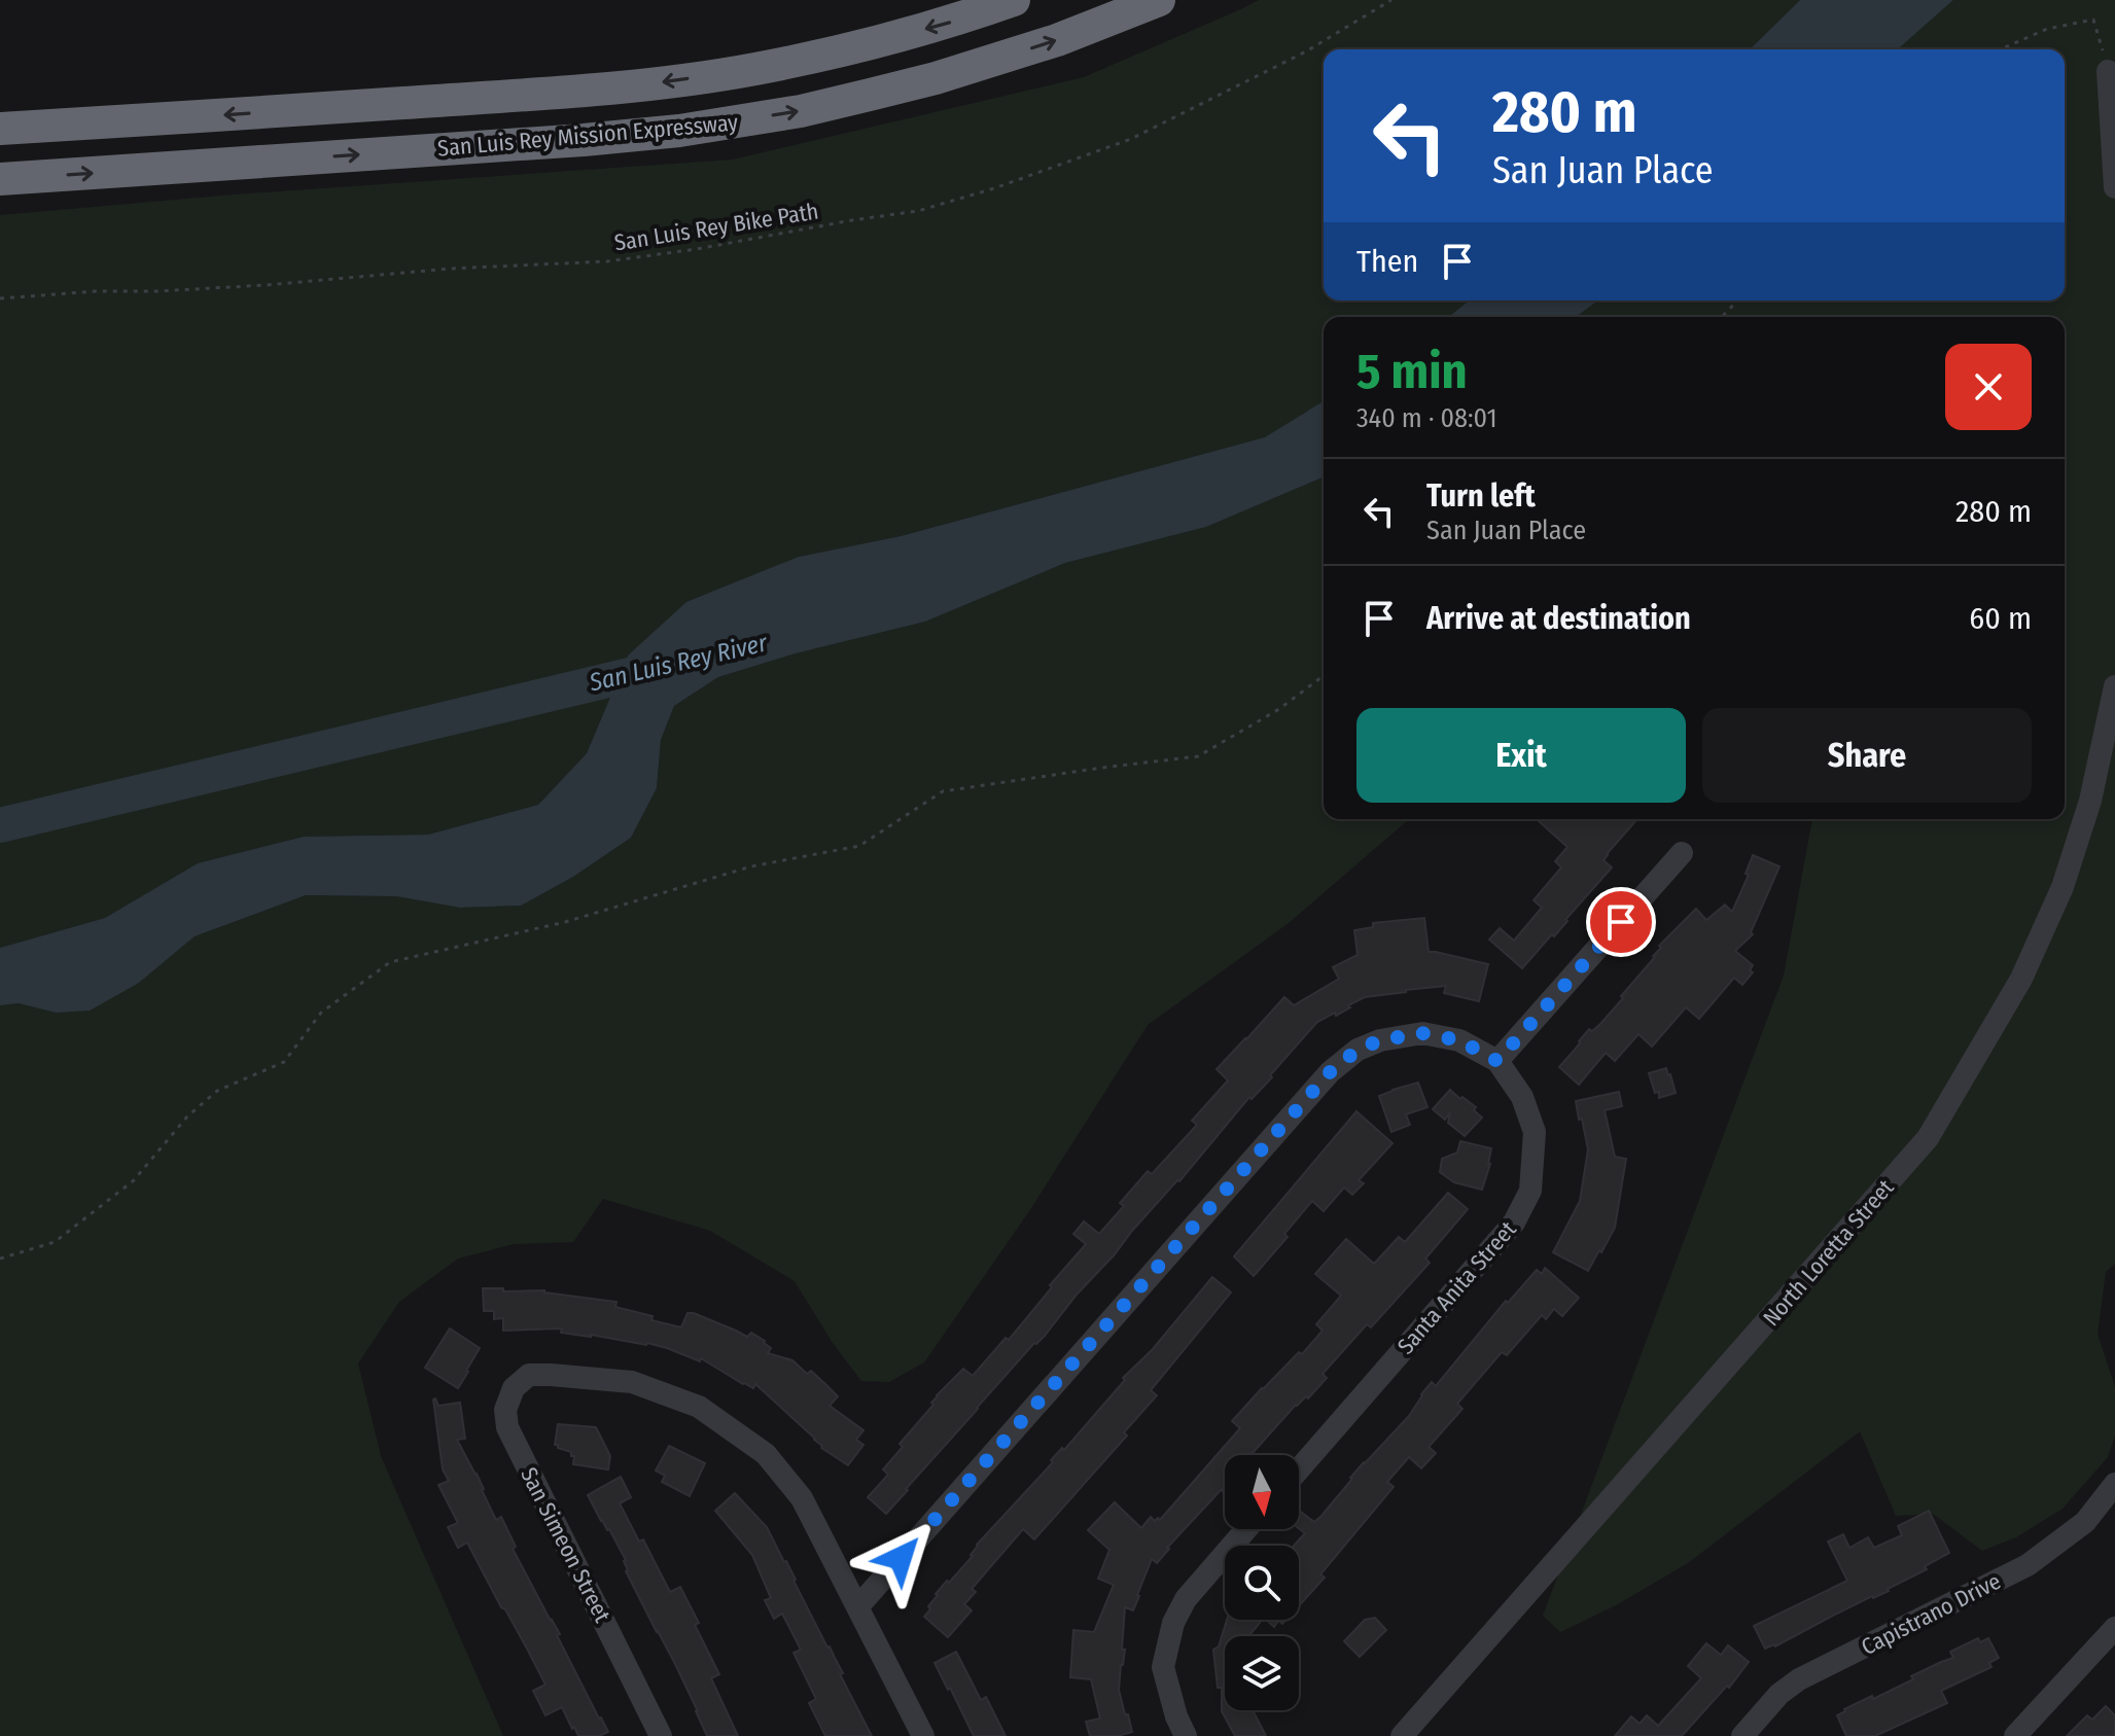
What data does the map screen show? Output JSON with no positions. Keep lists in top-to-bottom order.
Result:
{
  "streets": {
    "highway": ["San Luis Rey Mission Expressway"],
    "street": [
      "North Loretta Street",
      "Santa Anita Street",
      "San Simeon Street",
      "Capistrano Drive"
    ],
    "path": ["San Luis Rey Bike Path"]
  },
  "water": ["San Luis Rey River"],
  "north": "bottom",
  "page": {
    "turn": ["280 m", "San Juan Place"],
    "then": "Then",
    "heading": ["5 min", "340 m · 08:01"],
    "list": [
      {
        "name": "Turn left",
        "note": "San Juan Place",
        "value": "280 m"
      },
      {
        "name": "Arrive at destination",
        "value": "60 m"
      }
    ],
    "buttons": ["Exit", "Share"]
  }
}
